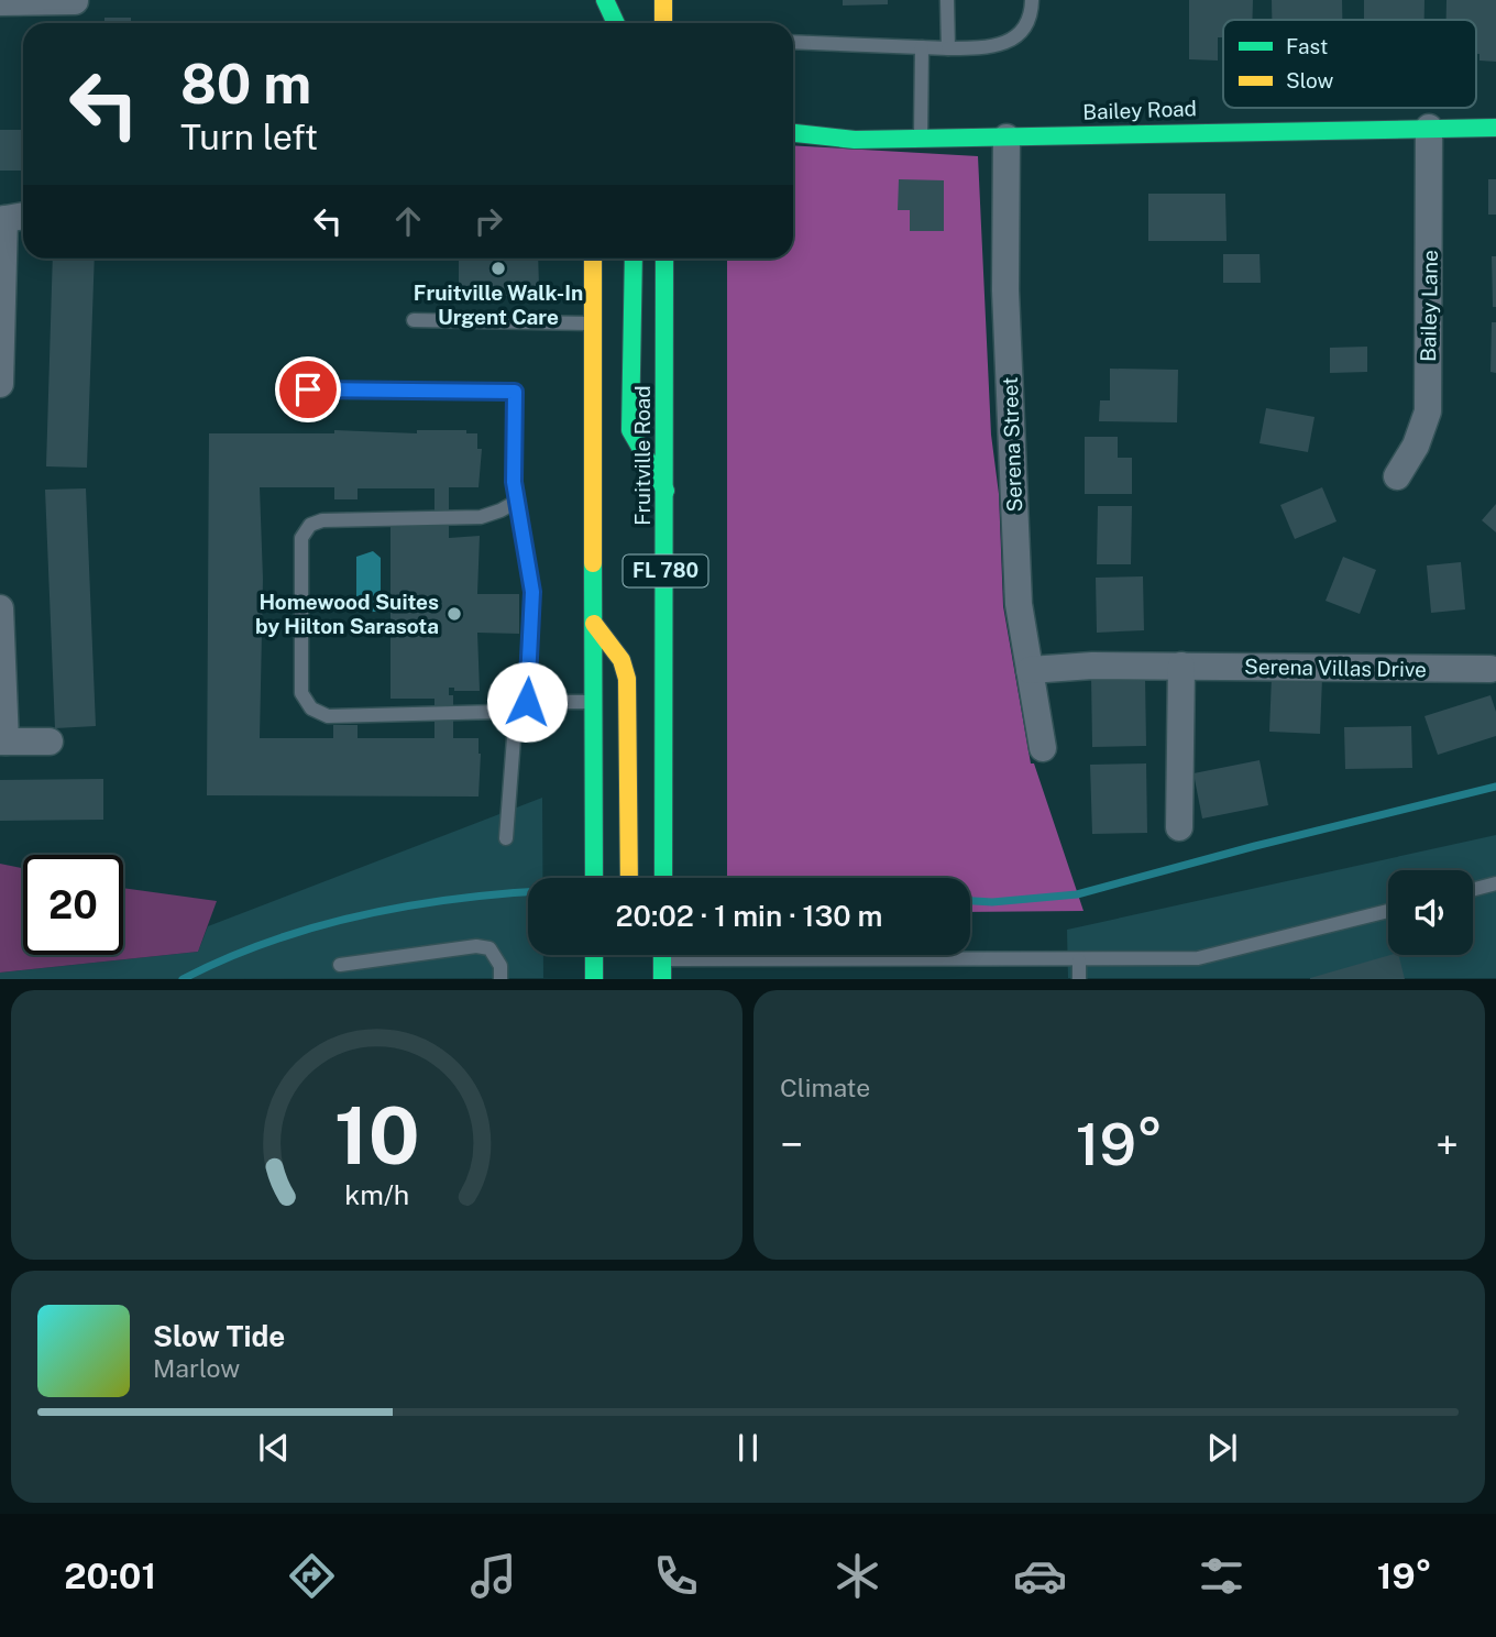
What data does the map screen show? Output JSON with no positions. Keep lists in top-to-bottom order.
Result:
{
  "streets": {
    "main road": ["Bailey Road", "Fruitville Road", "FL 780"],
    "street": ["Bailey Lane", "Serena Street", "Serena Villas Drive"]
  },
  "crossings": [
    ["Bailey Road", "Bailey Lane"],
    ["Bailey Road", "Serena Street"],
    ["Serena Street", "Serena Villas Drive"]
  ],
  "places": ["Fruitville Walk-In Urgent Care", "Homewood Suites by Hilton Sarasota"],
  "legend": ["Fast", "Slow"],
  "page": {
    "turn": ["80 m", "Turn left"],
    "limit": "20",
    "trip": "20:02 · 1 min · 130 m",
    "tile": "Climate",
    "heat": ["−", "19°", "+"],
    "song": ["Slow Tide", "Marlow"],
    "tabs": ["20:01", "19°"],
    "gauge": ["10", "km/h"]
  }
}
